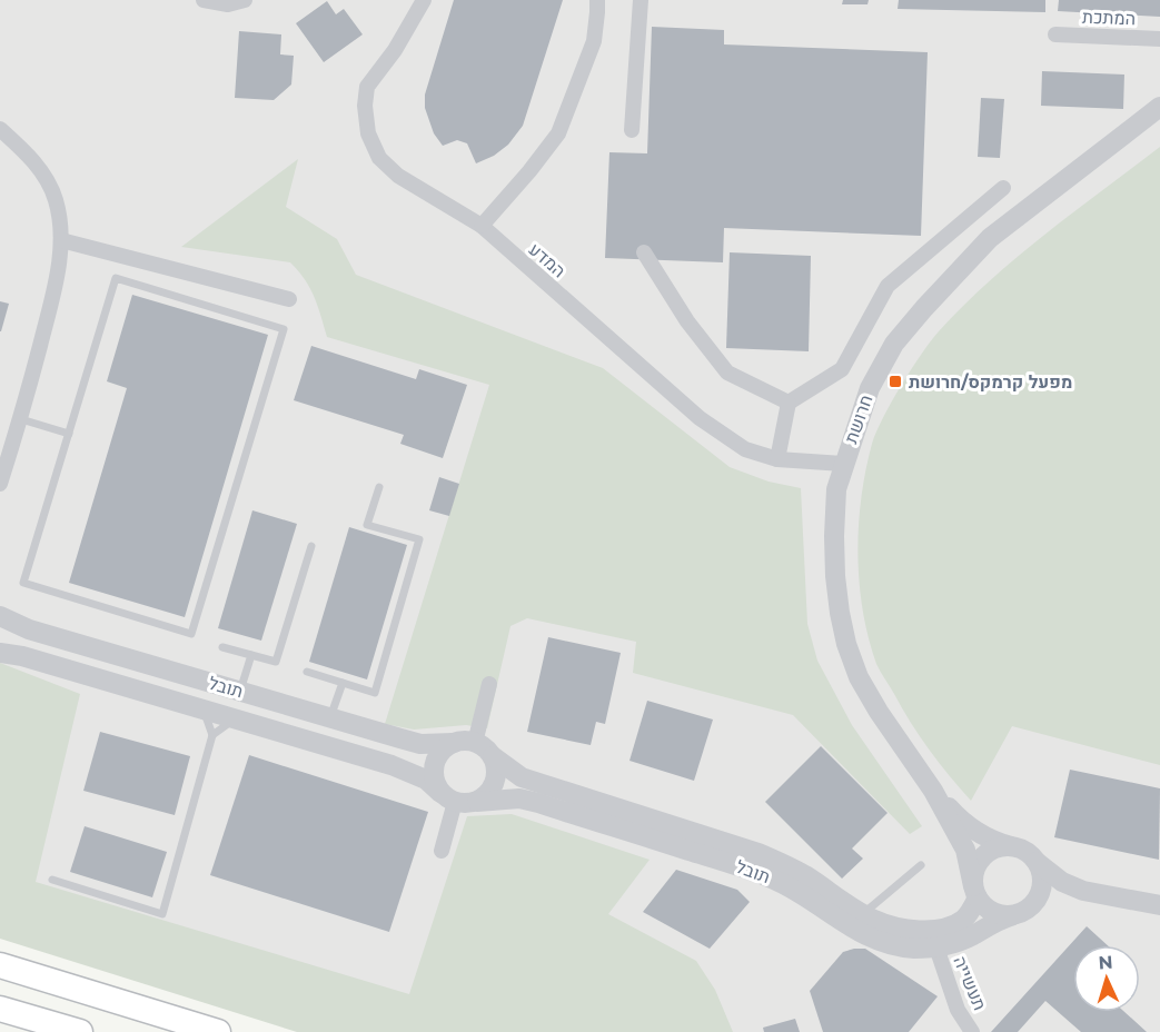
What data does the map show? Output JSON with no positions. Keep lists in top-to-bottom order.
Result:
{
  "streets": {
    "street": [
      "המתכת",
      "המדע",
      "חרושת",
      "תובל",
      "תעשייה"
    ]
  },
  "crossings": [
    ["המדע", "חרושת"],
    ["חרושת", "תובל"],
    ["תובל", "תעשייה"]
  ],
  "places": {
    "transit": ["מפעל קרמקס/חרושת"]
  },
  "north": "top"
}
